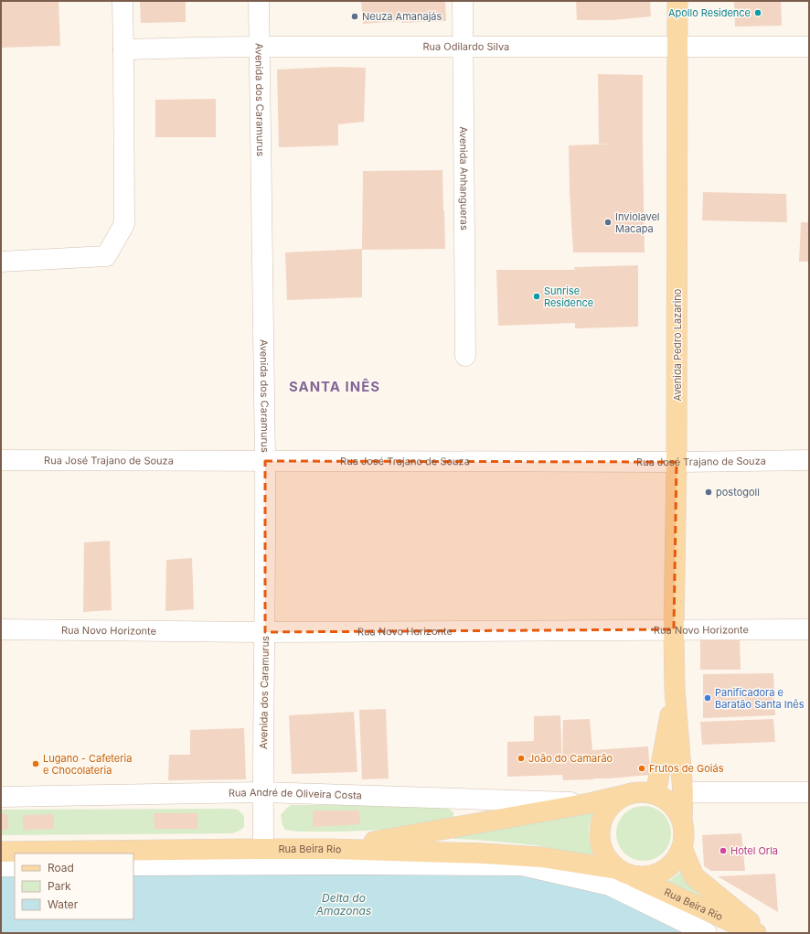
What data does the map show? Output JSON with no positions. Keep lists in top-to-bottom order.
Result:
{
  "streets": {
    "main road": ["Avenida Pedro Lazarino", "Rua André de Oliveira Costa", "Rua Beira Rio"],
    "street": [
      "Rua Odilardo Silva",
      "Avenida dos Caramurus",
      "Avenida Anhangueras",
      "Rua José Trajano de Souza",
      "Rua Novo Horizonte"
    ]
  },
  "crossings": [
    ["Rua Odilardo Silva", "Avenida dos Caramurus"],
    ["Rua Odilardo Silva", "Avenida Anhangueras"],
    ["Rua Odilardo Silva", "Avenida Pedro Lazarino"],
    ["Avenida dos Caramurus", "Rua José Trajano de Souza"],
    ["Avenida dos Caramurus", "Rua Novo Horizonte"],
    ["Avenida dos Caramurus", "Rua André de Oliveira Costa"],
    ["Avenida dos Caramurus", "Rua Beira Rio"],
    ["Avenida Pedro Lazarino", "Rua José Trajano de Souza"],
    ["Avenida Pedro Lazarino", "Rua Novo Horizonte"],
    ["Avenida Pedro Lazarino", "Rua André de Oliveira Costa"],
    ["Avenida Pedro Lazarino", "Rua Beira Rio"],
    ["Rua André de Oliveira Costa", "Rua Beira Rio"]
  ],
  "districts": ["SANTA INÊS"],
  "water": ["Delta do Amazonas"],
  "places": [
    "Apollo Residence",
    "Neuza Amanajás",
    "Inviolavel Macapa",
    "Sunrise Residence",
    "postogoll",
    "Panificadora e Baratão Santa Inês",
    "João do Camarão",
    "Lugano - Cafeteria e Chocolateria",
    "Frutos de Goiás",
    "Hotel Orla"
  ],
  "legend": ["Road", "Park", "Water"]
}
